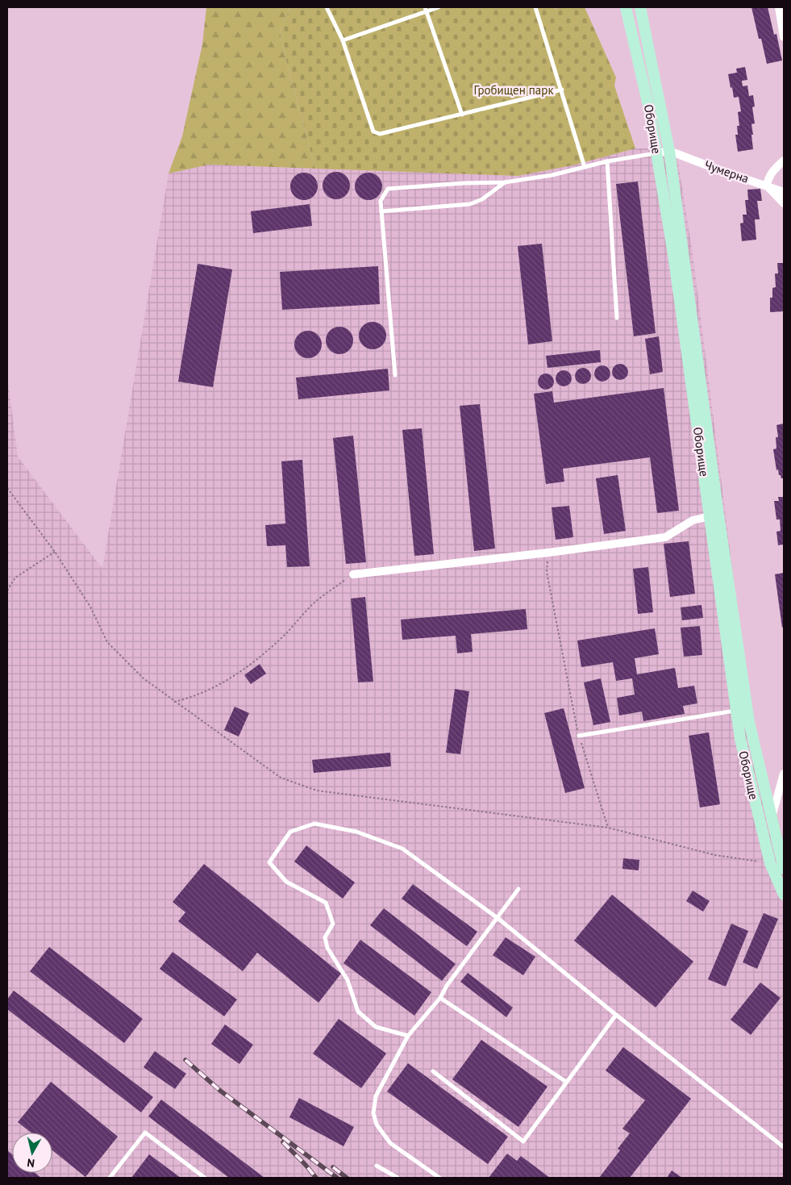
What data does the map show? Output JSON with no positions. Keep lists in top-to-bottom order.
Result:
{
  "streets": {
    "main road": ["Оборище"],
    "street": ["Чумерна"]
  },
  "crossings": [
    ["Оборище", "Чумерна"]
  ],
  "parks": ["Гробищен парк"],
  "north": "bottom"
}
